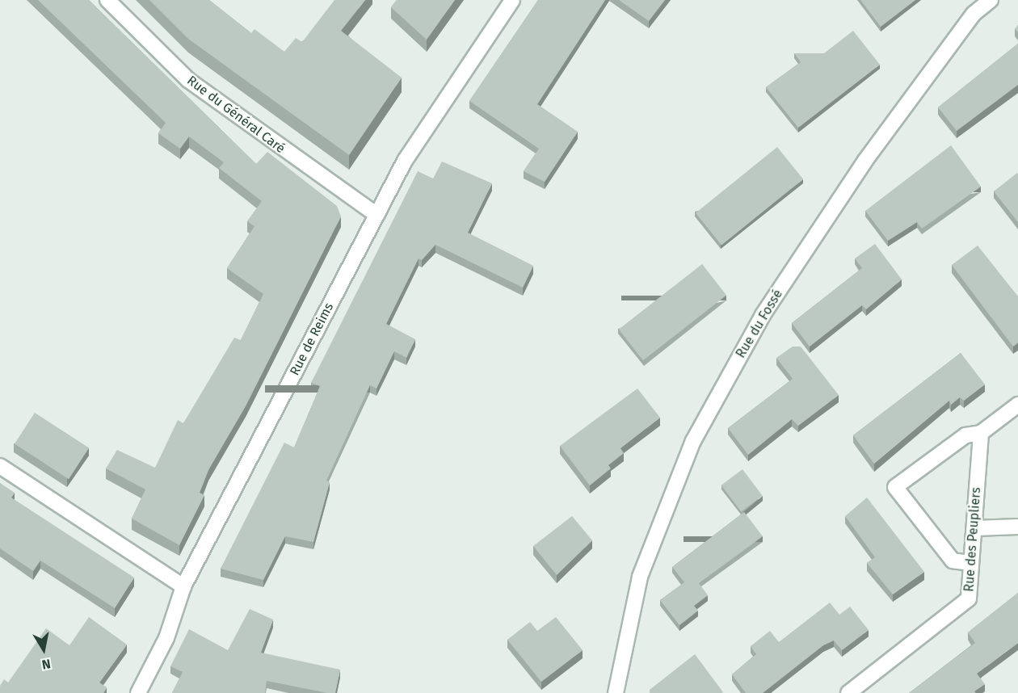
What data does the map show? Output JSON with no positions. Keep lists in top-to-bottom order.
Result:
{
  "streets": {
    "street": [
      "Rue du Général Caré",
      "Rue du Fossé",
      "Rue de Reims",
      "Rue des Peupliers"
    ]
  },
  "crossings": [
    ["Rue du Général Caré", "Rue de Reims"]
  ],
  "north": "bottom"
}
